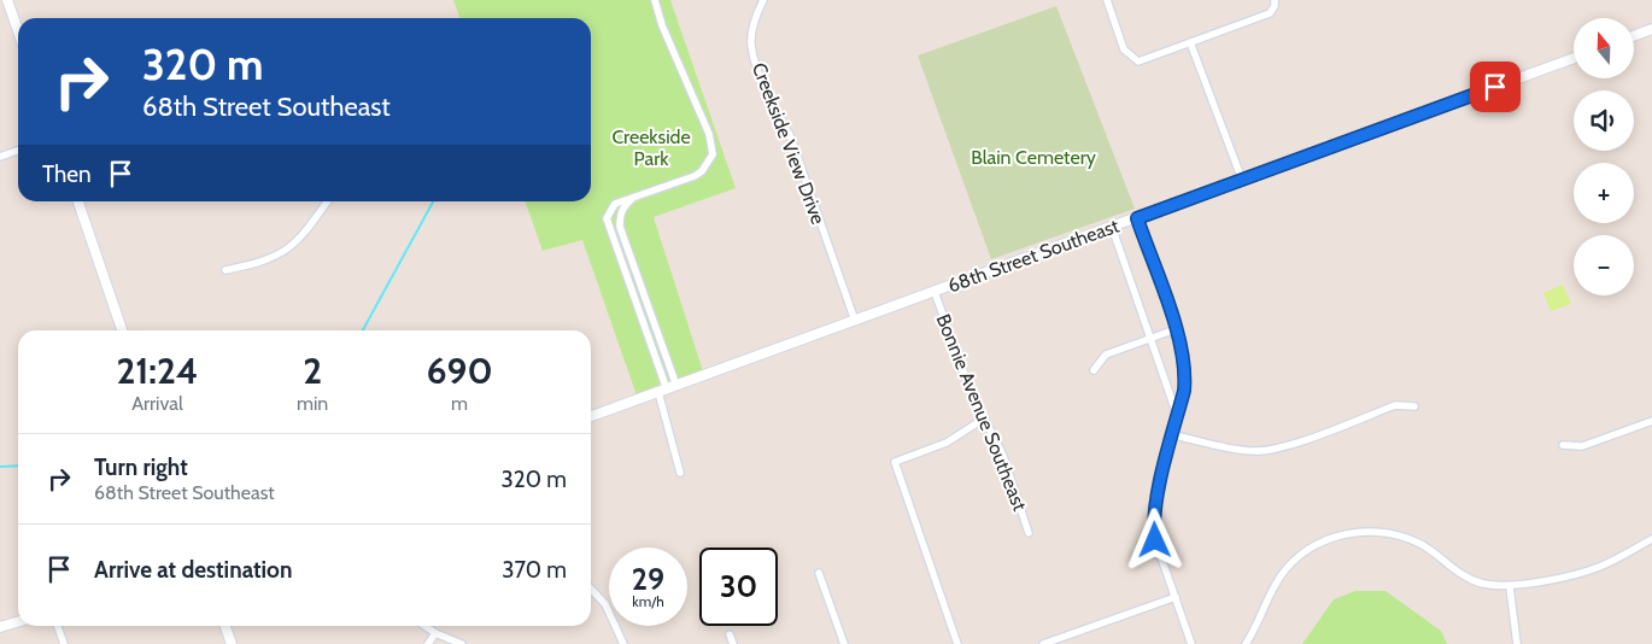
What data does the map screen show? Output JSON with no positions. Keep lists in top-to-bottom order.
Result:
{
  "streets": {
    "main road": ["68th Street Southeast"],
    "street": ["Creekside View Drive", "Bonnie Avenue Southeast"]
  },
  "crossings": [
    ["Creekside View Drive", "68th Street Southeast"],
    ["68th Street Southeast", "Bonnie Avenue Southeast"]
  ],
  "parks": ["Creekside Park", "Blain Cemetery"],
  "north": "top",
  "page": {
    "map_buttons": ["+", "−"],
    "turn": ["320 m", "68th Street Southeast"],
    "then": "Then",
    "eta": [
      "21:24",
      "Arrival",
      "2",
      "min",
      "690",
      "m"
    ],
    "list": [
      {
        "name": "Turn right",
        "note": "68th Street Southeast",
        "value": "320 m"
      },
      {
        "name": "Arrive at destination",
        "value": "370 m"
      }
    ],
    "speed": "29 km/h",
    "limit": "30"
  }
}
